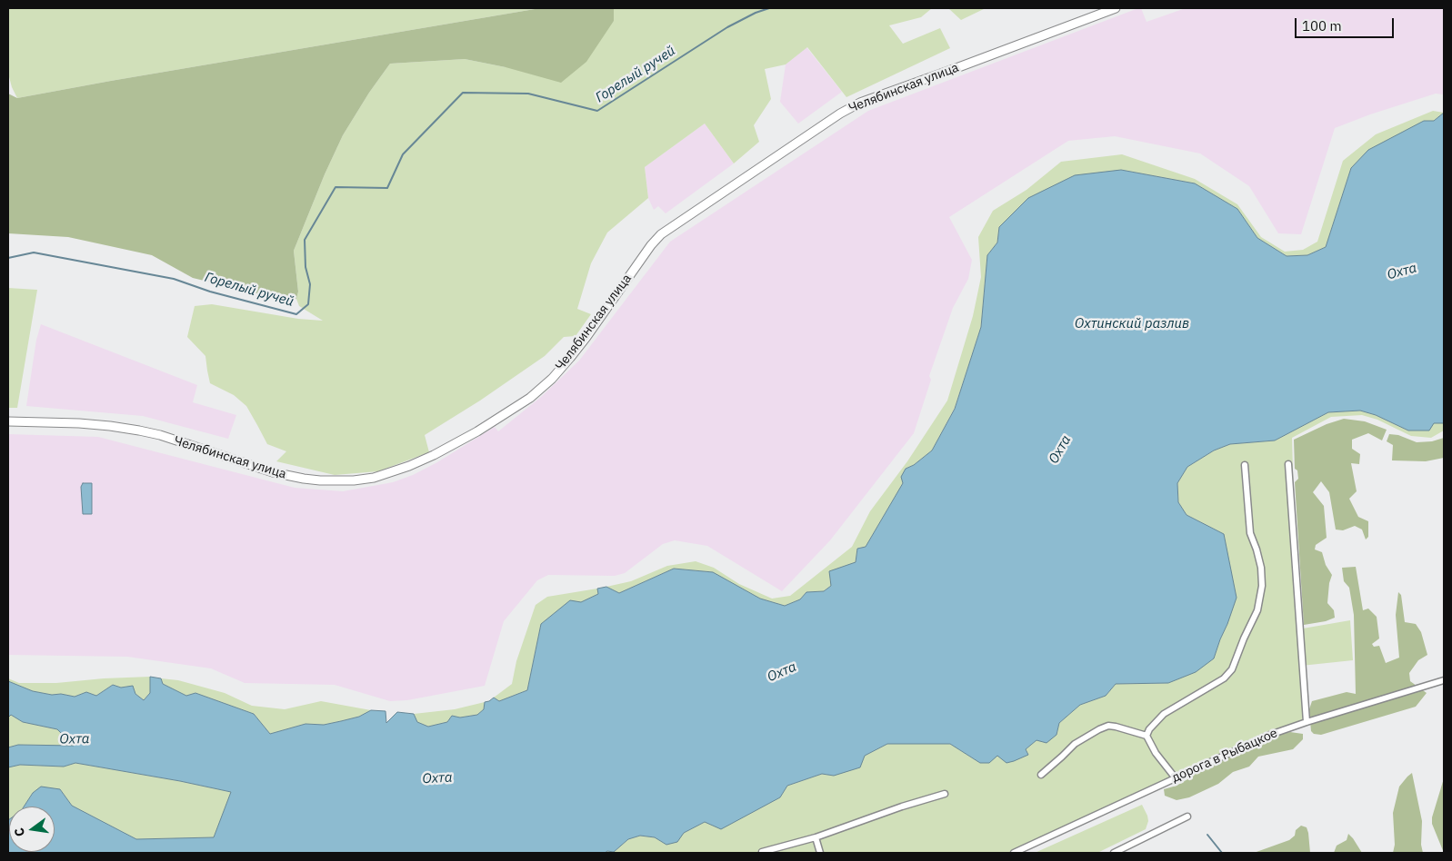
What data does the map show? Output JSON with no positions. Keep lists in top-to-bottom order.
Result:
{
  "streets": {
    "street": ["Челябинская улица", "дорога в Рыбацкое"]
  },
  "water": ["Горелый ручей", "Охта", "Охтинский разлив"],
  "scale_bar": "100 m",
  "north": "left"
}
